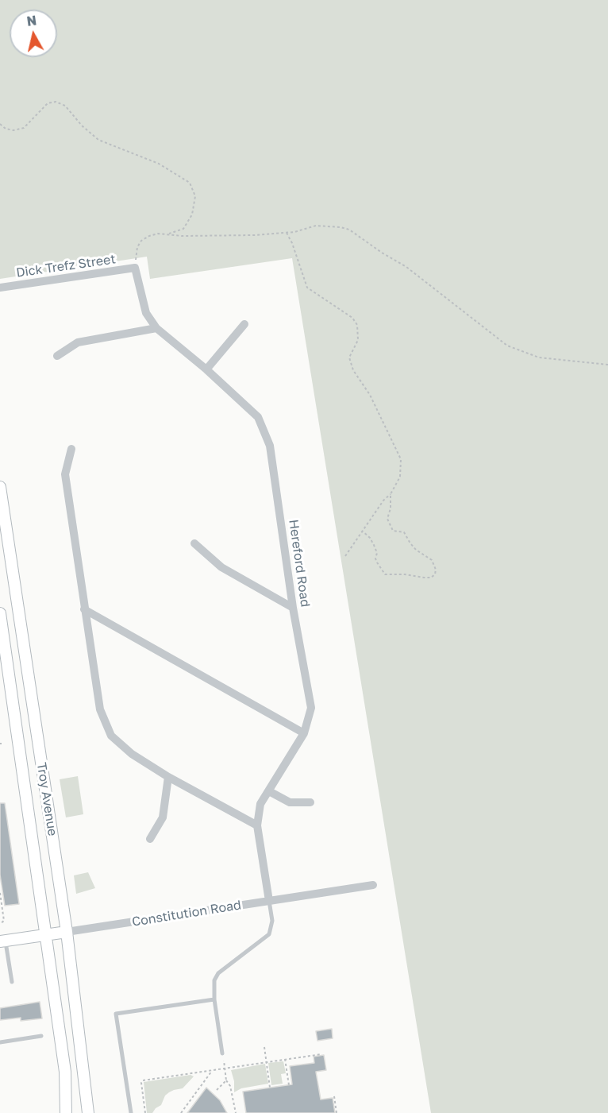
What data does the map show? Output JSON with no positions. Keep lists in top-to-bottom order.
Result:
{
  "streets": {
    "main road": ["Troy Avenue", "Constitution Road"],
    "street": ["Dick Trefz Street", "Hereford Road"]
  },
  "crossings": [
    ["Dick Trefz Street", "Hereford Road"],
    ["Hereford Road", "Constitution Road"],
    ["Troy Avenue", "Constitution Road"]
  ],
  "north": "top"
}
